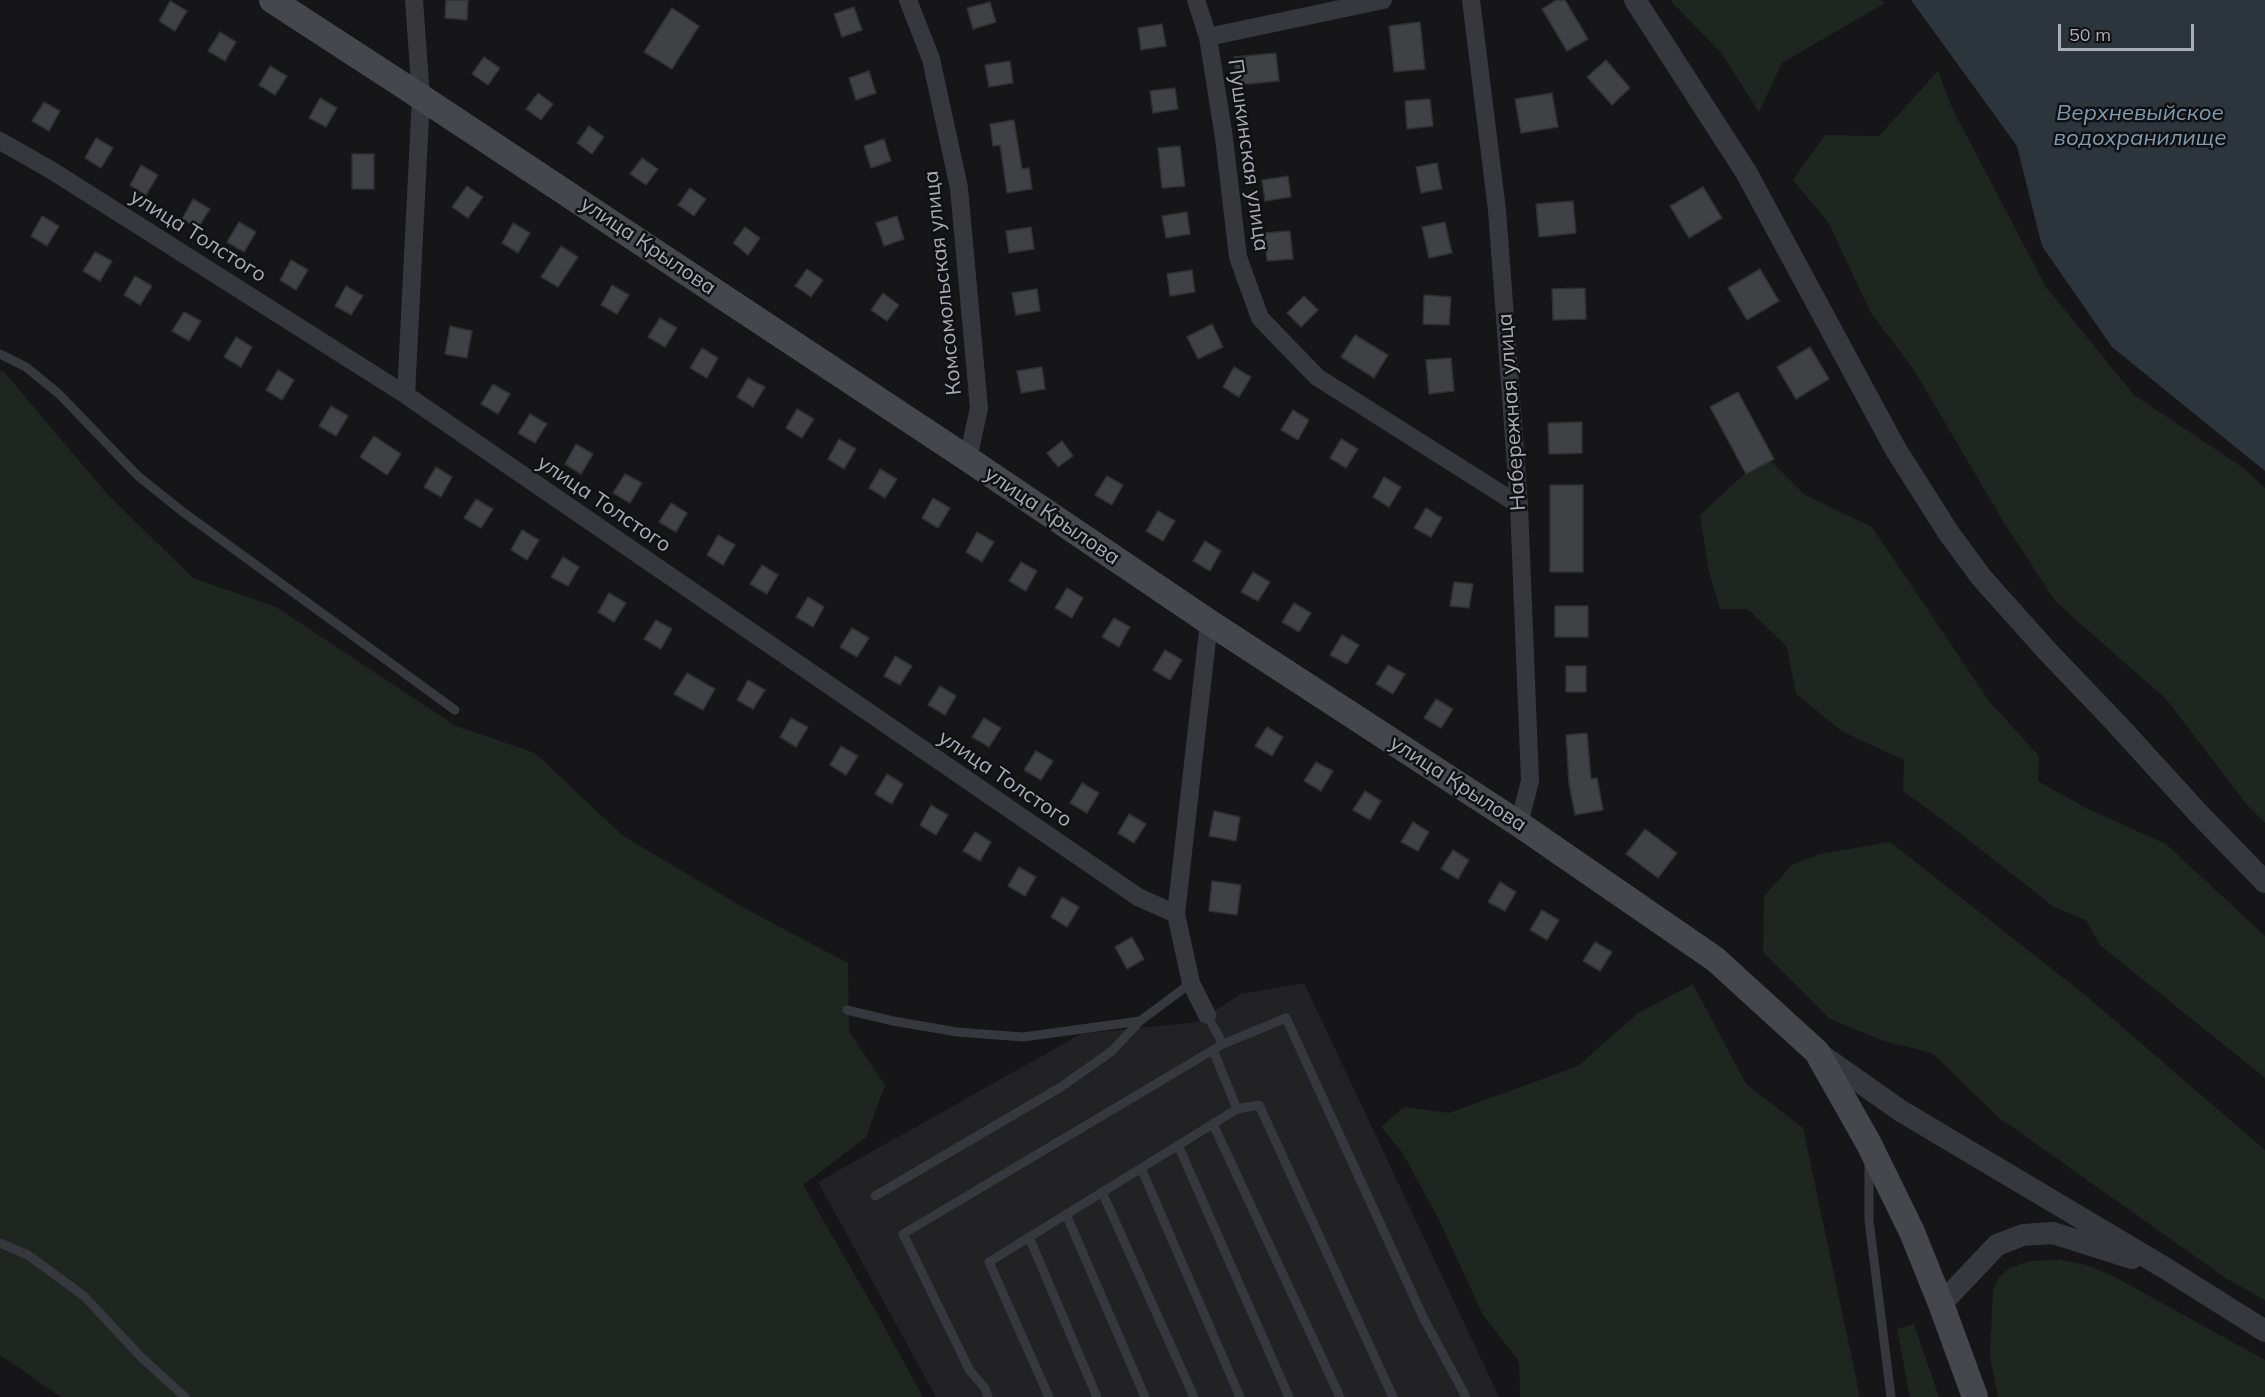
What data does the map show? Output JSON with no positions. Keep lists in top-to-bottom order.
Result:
{
  "streets": {
    "main road": ["улица Крылова"],
    "street": [
      "Пушкинская улица",
      "улица Толстого",
      "Комсомольская улица",
      "Набережная улица"
    ]
  },
  "crossings": [
    ["Пушкинская улица", "Набережная улица"],
    ["улица Крылова", "Комсомольская улица"],
    ["улица Крылова", "Набережная улица"]
  ],
  "water": ["Верхневыйское водохранилище"],
  "scale_bar": "50 m"
}
